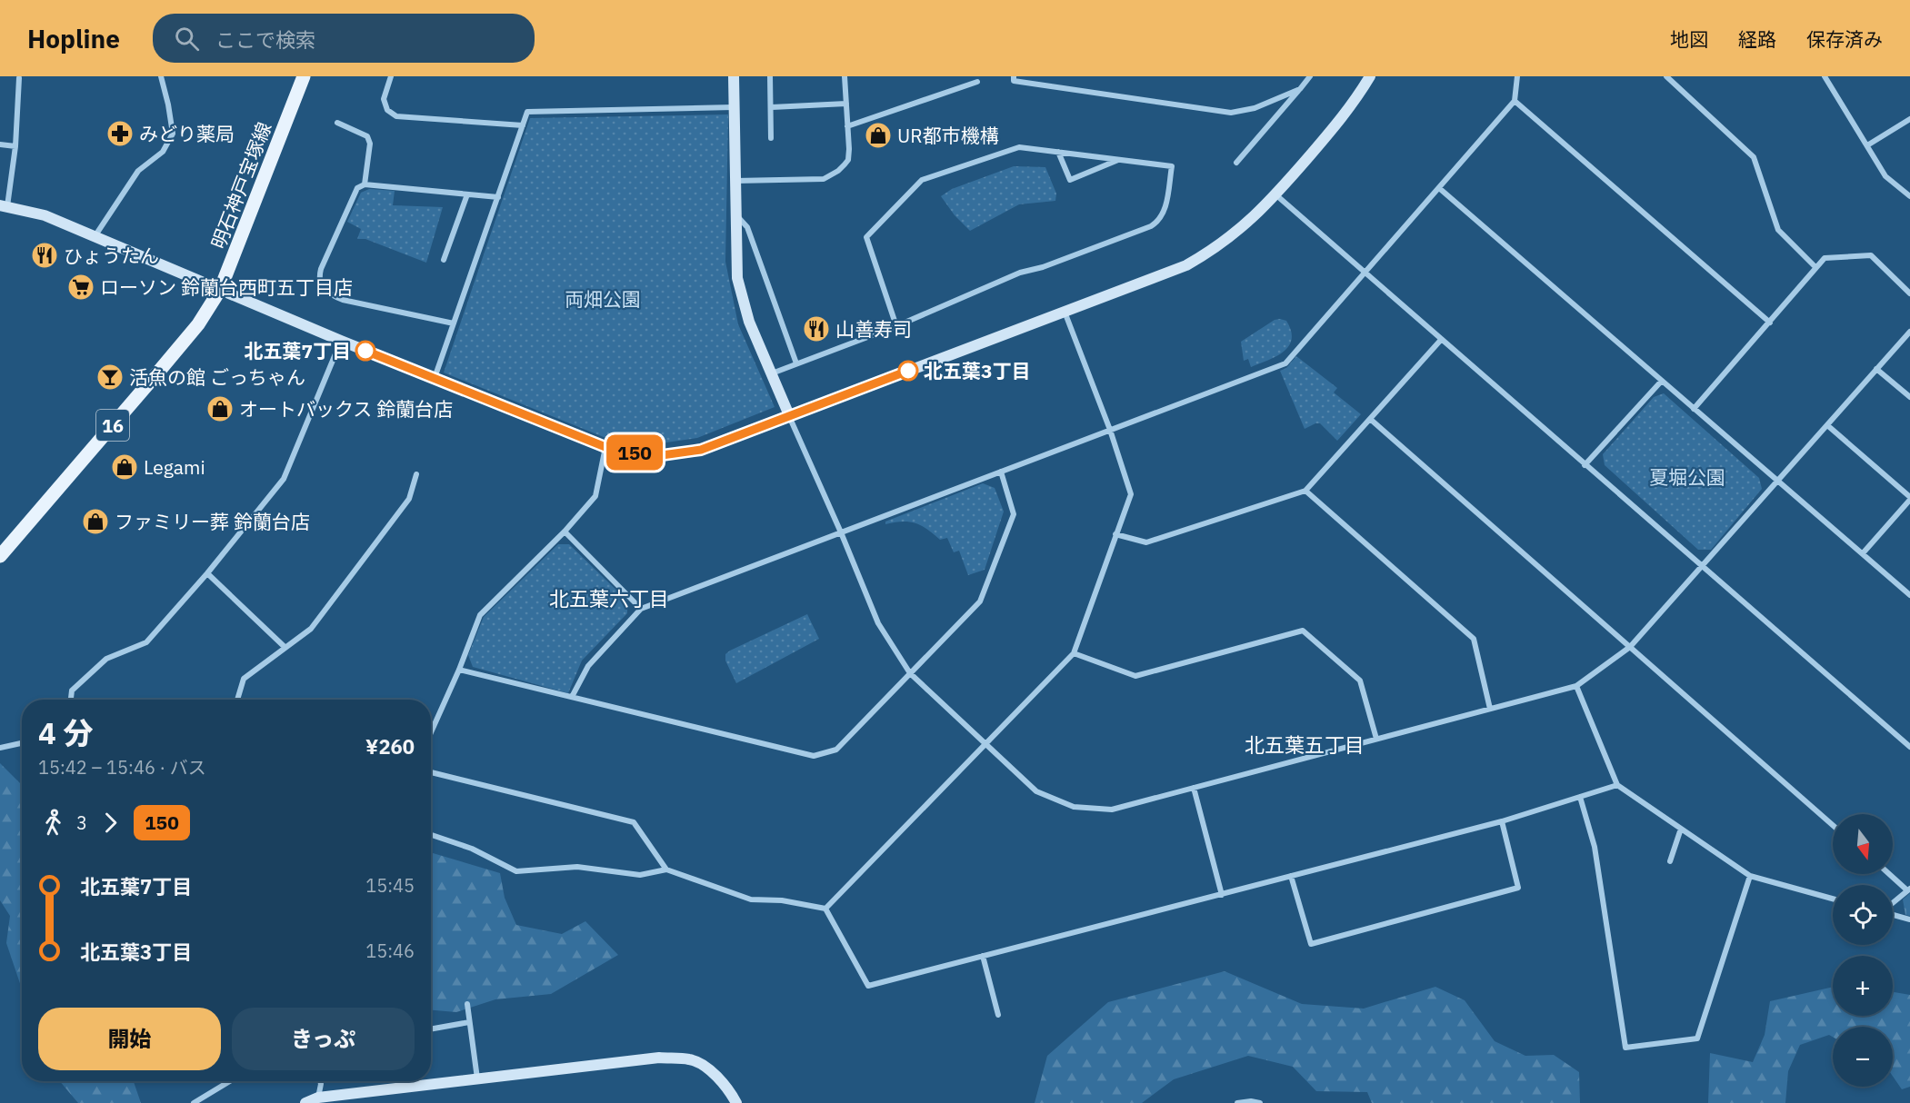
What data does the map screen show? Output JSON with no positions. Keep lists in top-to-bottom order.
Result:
{
  "streets": {
    "main road": ["明石神戸宝塚線", "16"]
  },
  "districts": ["北五葉六丁目", "北五葉五丁目"],
  "parks": ["両畑公園", "夏堀公園"],
  "places": {
    "pharmacy": ["みどり薬局"],
    "shop": [
      "UR都市機構",
      "オートバックス 鈴蘭台店",
      "Legami",
      "ファミリー葬 鈴蘭台店"
    ],
    "restaurant": ["ひょうたん", "山善寿司"],
    "supermarket": ["ローソン 鈴蘭台西町五丁目店"],
    "other": ["北五葉7丁目", "北五葉3丁目"],
    "bar": ["活魚の館 ごっちゃん"]
  },
  "lines": ["bus line 150"],
  "north": "bottom",
  "page": {
    "header": "Hopline",
    "search": "ここで検索",
    "nav": ["地図", "経路", "保存済み"],
    "on_map": "150",
    "heading": ["4 分", "15:42 – 15:46 · バス", "¥260"],
    "legs": ["3", "150"],
    "map_buttons": ["+", "−"],
    "list": [
      {
        "name": "北五葉7丁目",
        "value": "15:45"
      },
      {
        "name": "北五葉3丁目",
        "value": "15:46"
      }
    ],
    "buttons": ["開始", "きっぷ"]
  }
}
